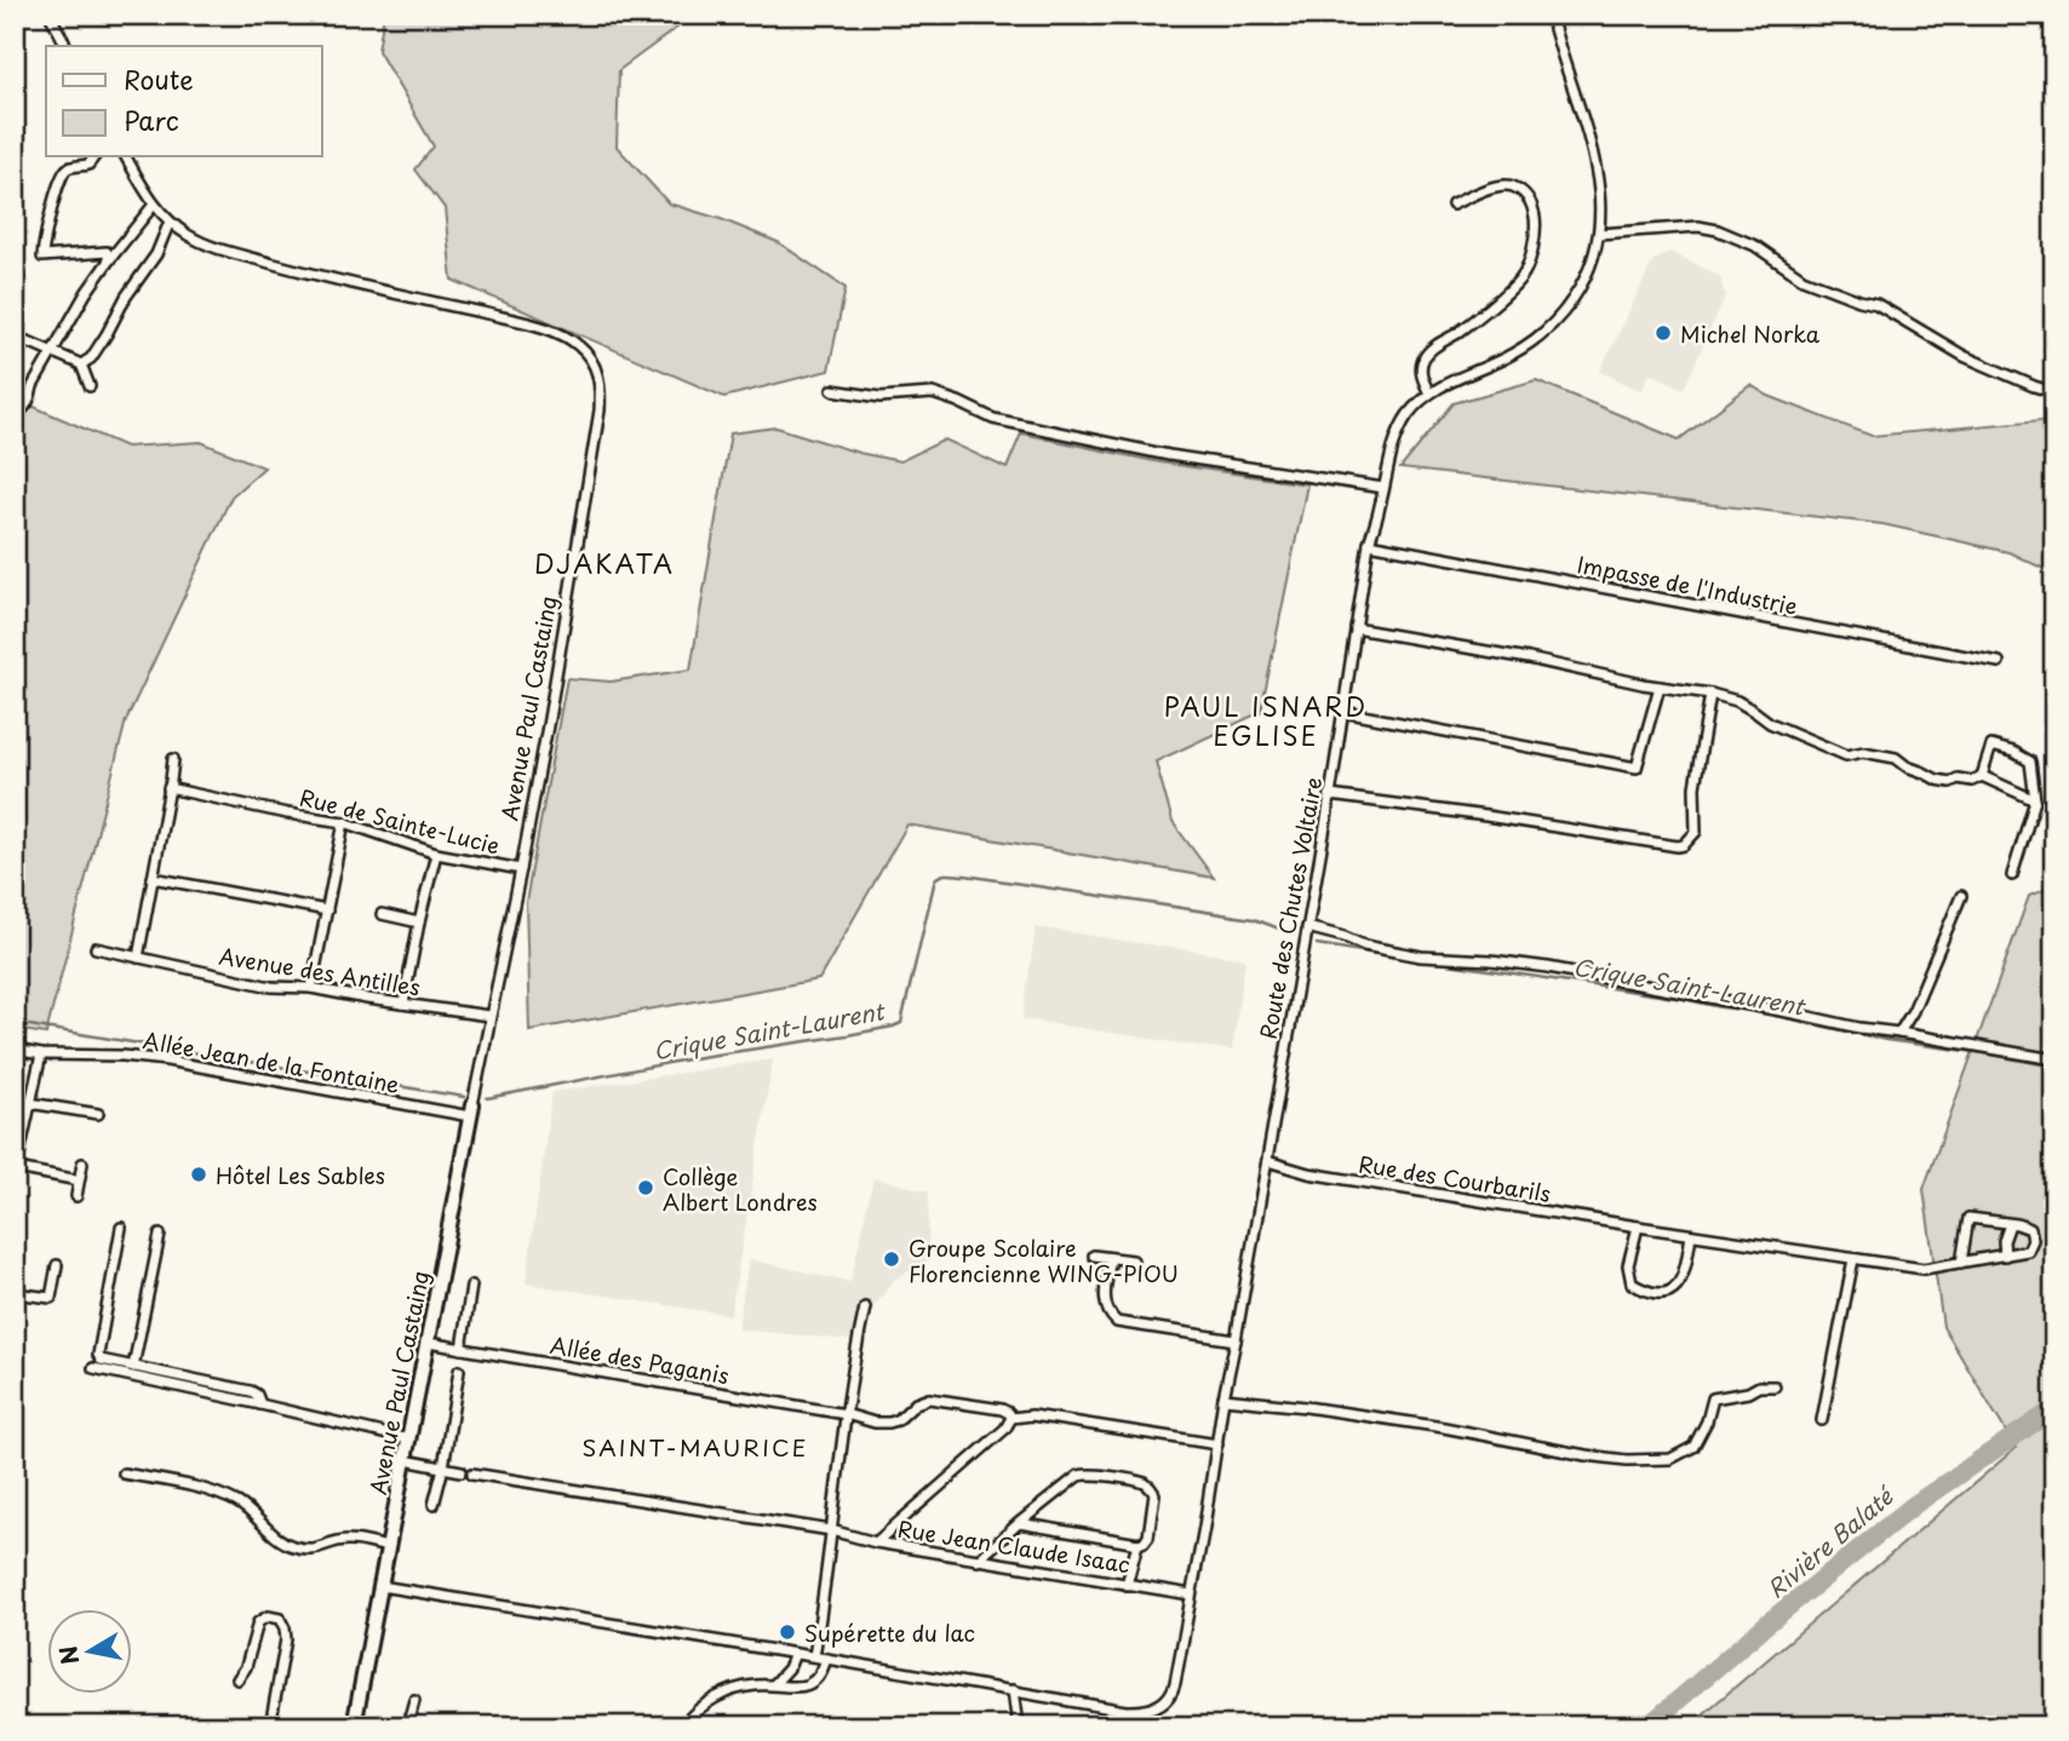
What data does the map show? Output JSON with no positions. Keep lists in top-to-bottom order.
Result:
{
  "streets": {
    "street": [
      "Impasse de l'Industrie",
      "Avenue Paul Castaing",
      "Rue de Sainte-Lucie",
      "Route des Chutes Voltaire",
      "Avenue des Antilles",
      "Allée Jean de la Fontaine",
      "Rue des Courbarils",
      "Allée des Paganis",
      "Rue Jean Claude Isaac"
    ]
  },
  "crossings": [
    ["Impasse de l'Industrie", "Route des Chutes Voltaire"],
    ["Avenue Paul Castaing", "Rue de Sainte-Lucie"],
    ["Avenue Paul Castaing", "Avenue des Antilles"],
    ["Avenue Paul Castaing", "Allée Jean de la Fontaine"],
    ["Avenue Paul Castaing", "Allée des Paganis"],
    ["Avenue Paul Castaing", "Rue Jean Claude Isaac"],
    ["Route des Chutes Voltaire", "Rue des Courbarils"],
    ["Route des Chutes Voltaire", "Allée des Paganis"],
    ["Route des Chutes Voltaire", "Rue Jean Claude Isaac"]
  ],
  "districts": ["DJAKATA", "PAUL ISNARD EGLISE", "SAINT-MAURICE"],
  "water": ["Crique Saint-Laurent", "Rivière Balaté"],
  "places": [
    "Michel Norka",
    "Hôtel Les Sables",
    "Collège Albert Londres",
    "Groupe Scolaire Florencienne WING-PIOU",
    "Supérette du lac"
  ],
  "legend": ["Route", "Parc"],
  "north": "left"
}
